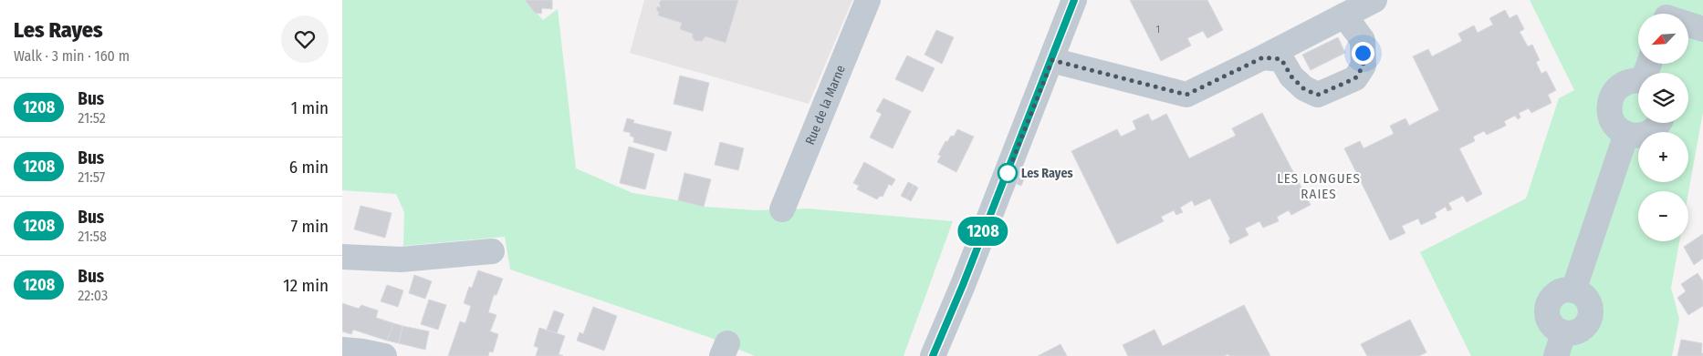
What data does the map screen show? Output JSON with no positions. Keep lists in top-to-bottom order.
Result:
{
  "streets": {
    "street": ["Rue de la Marne"]
  },
  "districts": ["LES LONGUES RAIES"],
  "places": ["Les Rayes"],
  "lines": ["bus line 1208"],
  "house_numbers": ["1"],
  "north": "bottom left",
  "page": {
    "heading": ["Les Rayes", "Walk · 3 min · 160 m"],
    "on_map": "1208",
    "map_buttons": ["+", "−"],
    "list": [
      {
        "mark": "1208",
        "name": "Bus",
        "note": "21:52",
        "value": "1 min"
      },
      {
        "mark": "1208",
        "name": "Bus",
        "note": "21:57",
        "value": "6 min"
      },
      {
        "mark": "1208",
        "name": "Bus",
        "note": "21:58",
        "value": "7 min"
      },
      {
        "mark": "1208",
        "name": "Bus",
        "note": "22:03",
        "value": "12 min"
      }
    ]
  }
}
